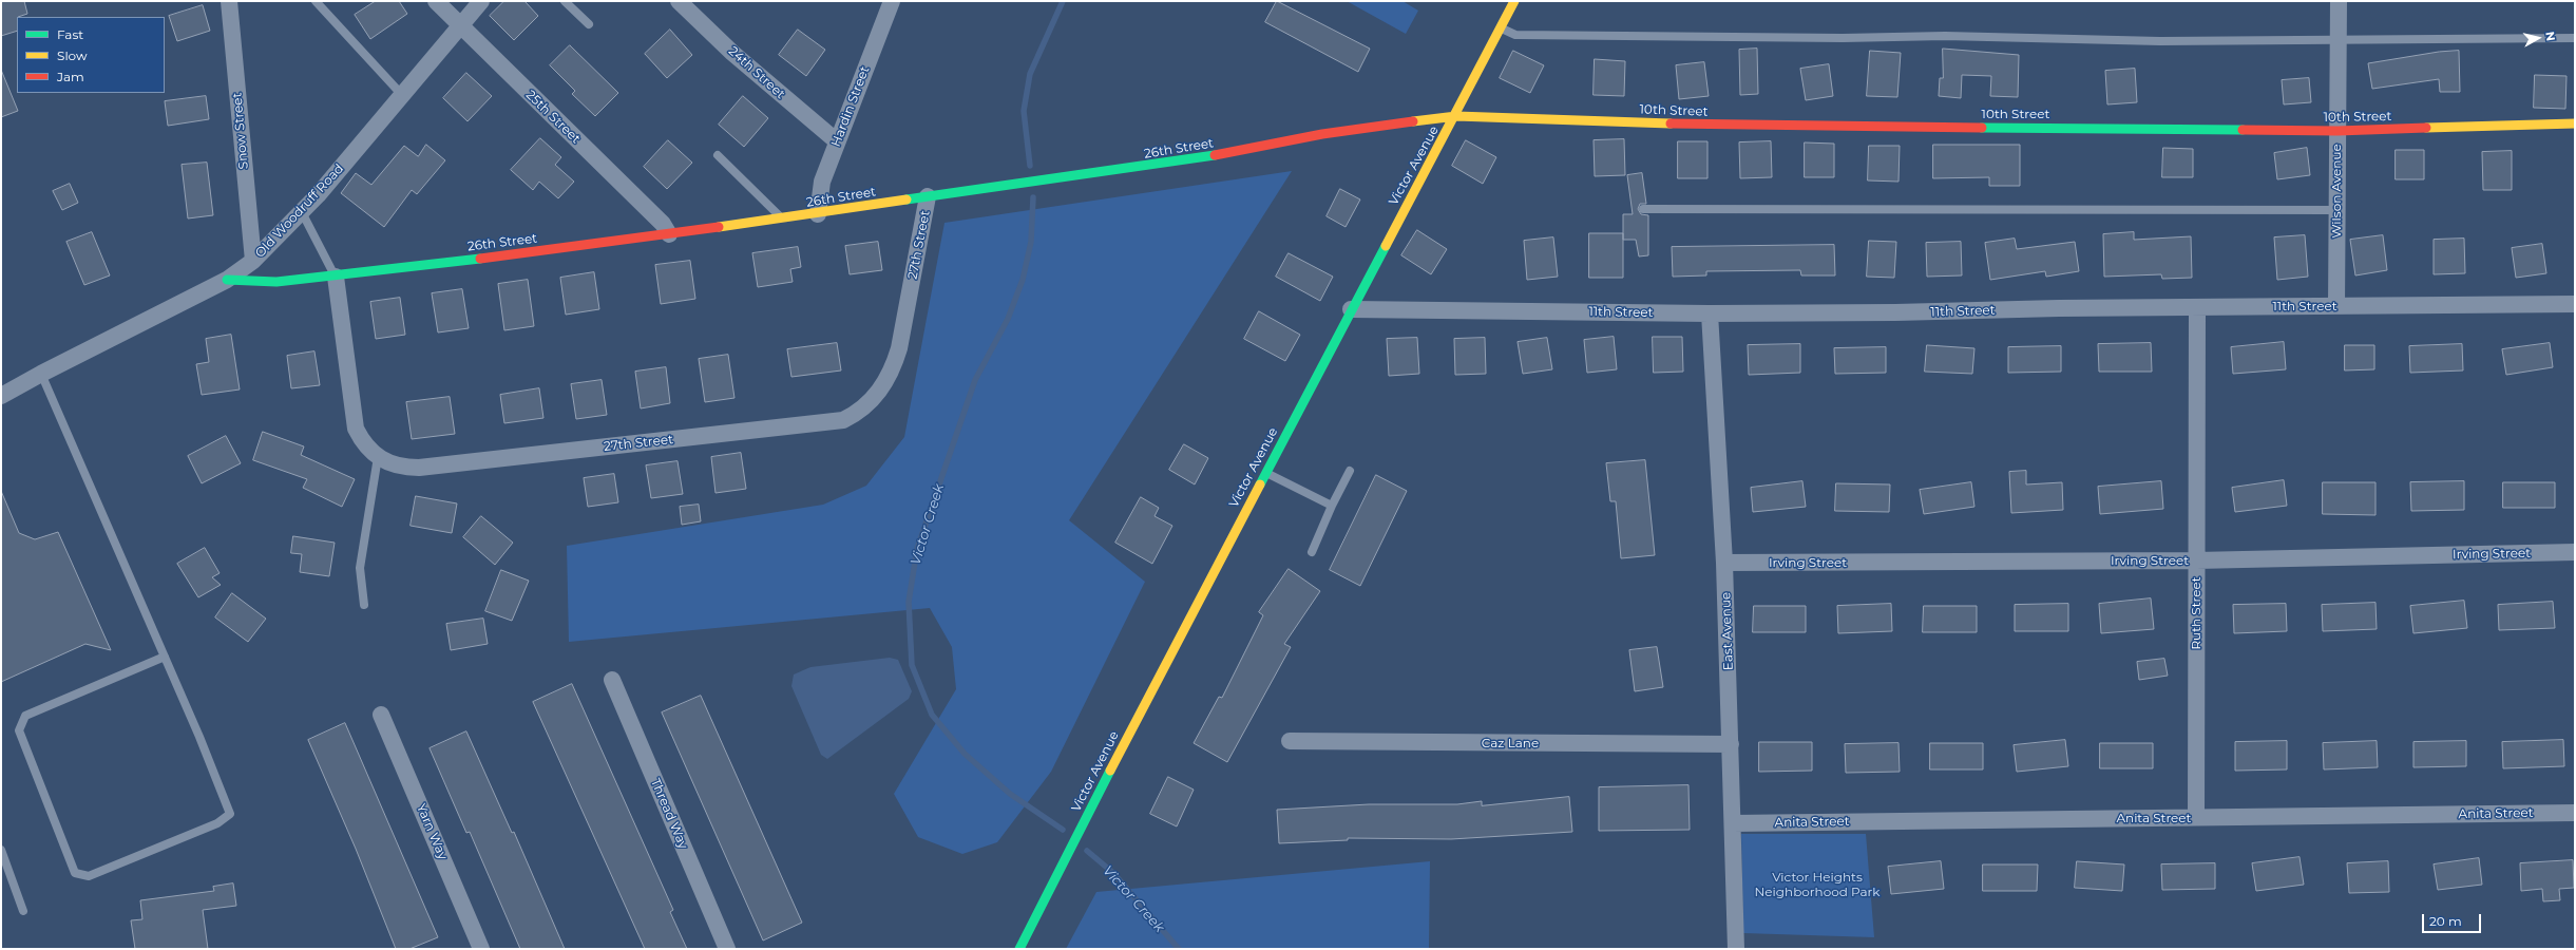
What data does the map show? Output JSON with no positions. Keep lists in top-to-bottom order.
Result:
{
  "streets": {
    "street": [
      "24th Street",
      "Hardin Street",
      "10th Street",
      "25th Street",
      "Snow Street",
      "26th Street",
      "Victor Avenue",
      "Wilson Avenue",
      "Old Woodruff Road",
      "27th Street",
      "11th Street",
      "Irving Street",
      "Ruth Street",
      "East Avenue",
      "Caz Lane",
      "Thread Way",
      "Anita Street",
      "Yarn Way"
    ]
  },
  "crossings": [
    ["24th Street", "Hardin Street"],
    ["Hardin Street", "26th Street"],
    ["10th Street", "26th Street"],
    ["10th Street", "Victor Avenue"],
    ["10th Street", "Wilson Avenue"],
    ["25th Street", "26th Street"],
    ["25th Street", "Old Woodruff Road"],
    ["Snow Street", "Old Woodruff Road"],
    ["26th Street", "Victor Avenue"],
    ["26th Street", "Old Woodruff Road"],
    ["26th Street", "27th Street"],
    ["Victor Avenue", "11th Street"],
    ["Wilson Avenue", "11th Street"],
    ["11th Street", "Ruth Street"],
    ["11th Street", "East Avenue"],
    ["Irving Street", "Ruth Street"],
    ["Irving Street", "East Avenue"],
    ["Ruth Street", "Anita Street"],
    ["East Avenue", "Caz Lane"],
    ["East Avenue", "Anita Street"]
  ],
  "water": ["Victor Creek"],
  "parks": ["Victor Heights Neighborhood Park"],
  "legend": ["Fast", "Slow", "Jam"],
  "scale_bar": "20 m",
  "north": "right"
}
